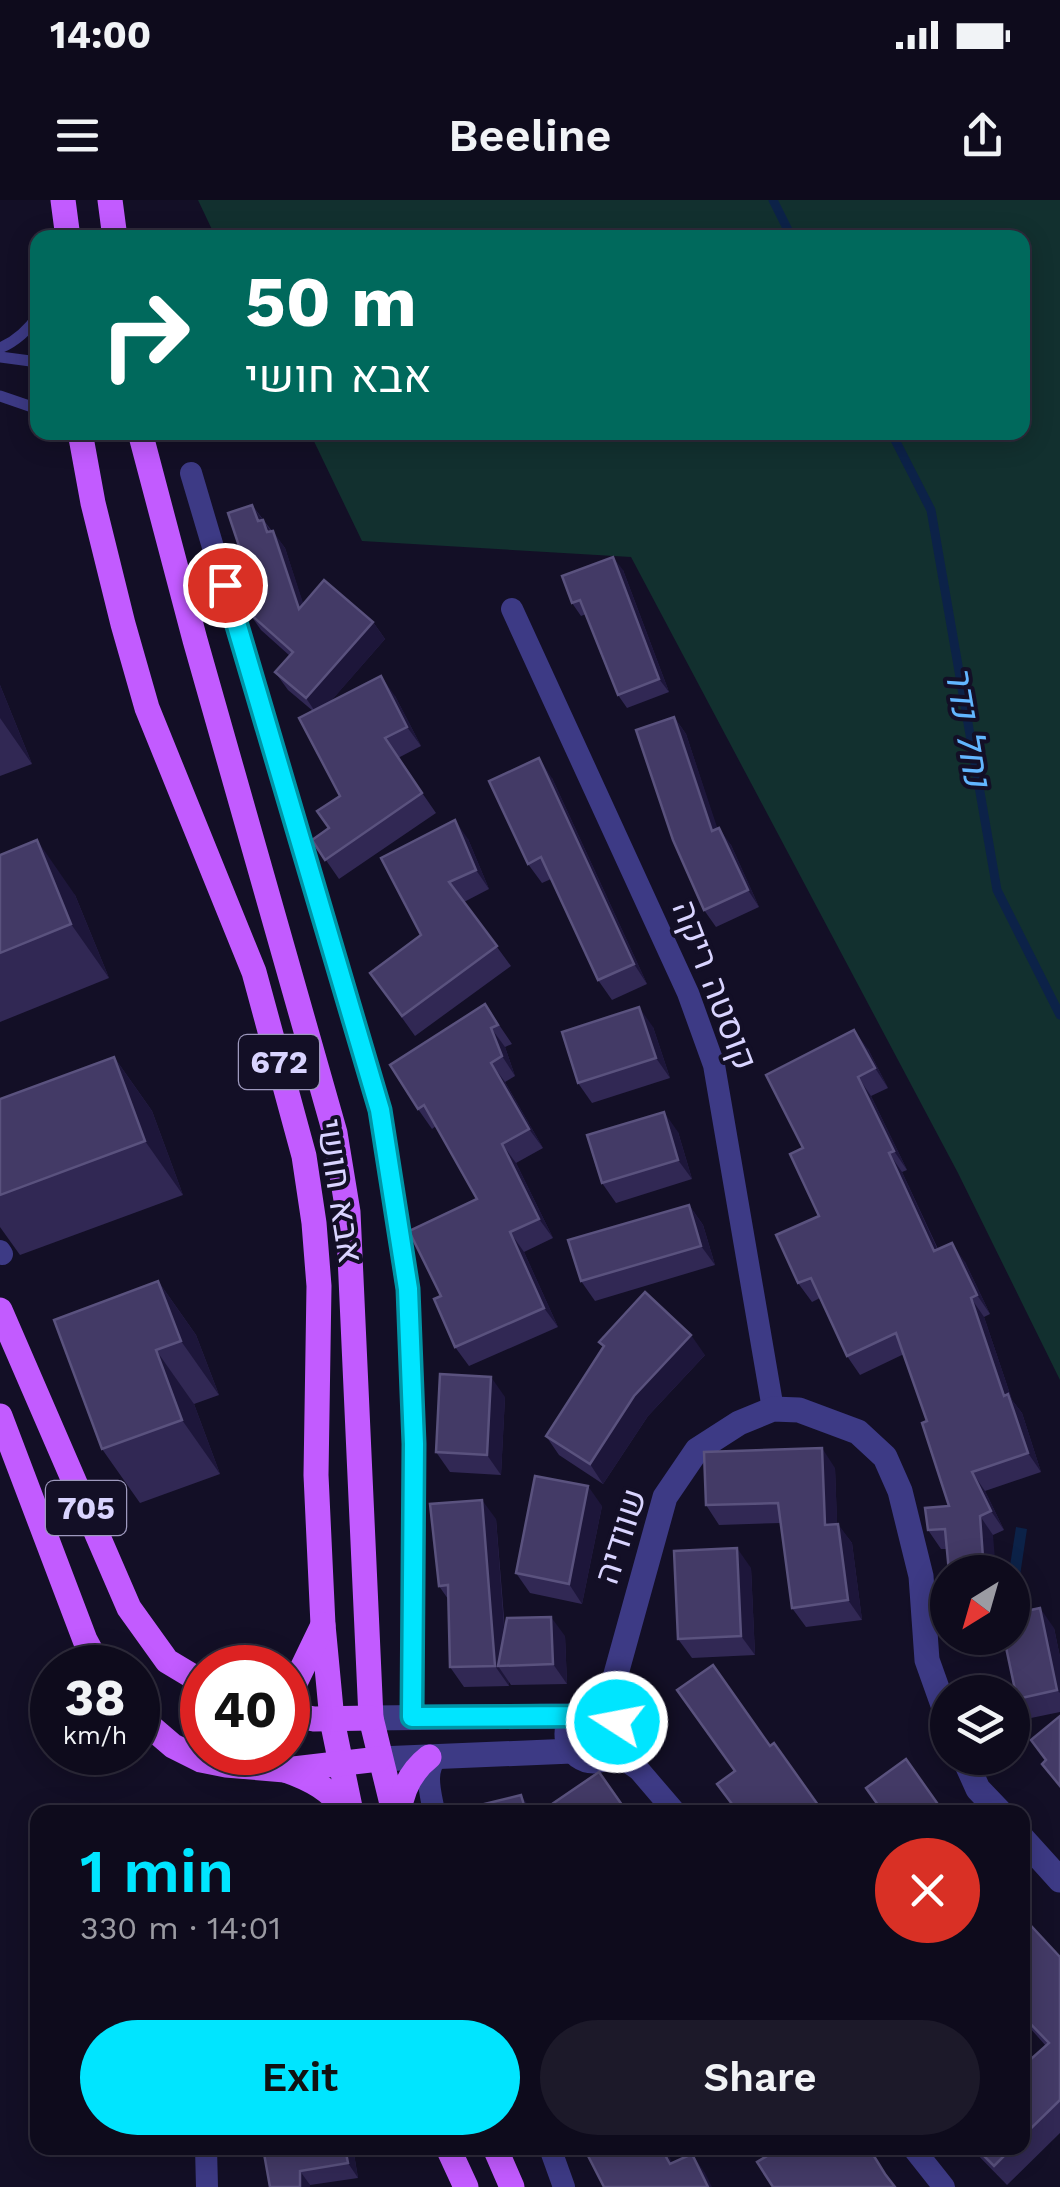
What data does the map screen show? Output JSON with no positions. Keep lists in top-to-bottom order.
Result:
{
  "streets": {
    "main road": ["672", "אבא חושי", "705"],
    "street": ["קוסטה ריקה", "שוודיה"]
  },
  "crossings": [
    ["קוסטה ריקה", "שוודיה"]
  ],
  "water": ["נחל נדר"],
  "north": "bottom left",
  "page": {
    "status": "14:00",
    "header": "Beeline",
    "turn": ["50 m", "אבא חושי"],
    "speed": "38 km/h",
    "limit": "40",
    "heading": ["1 min", "330 m · 14:01"],
    "buttons": ["Exit", "Share"]
  }
}
